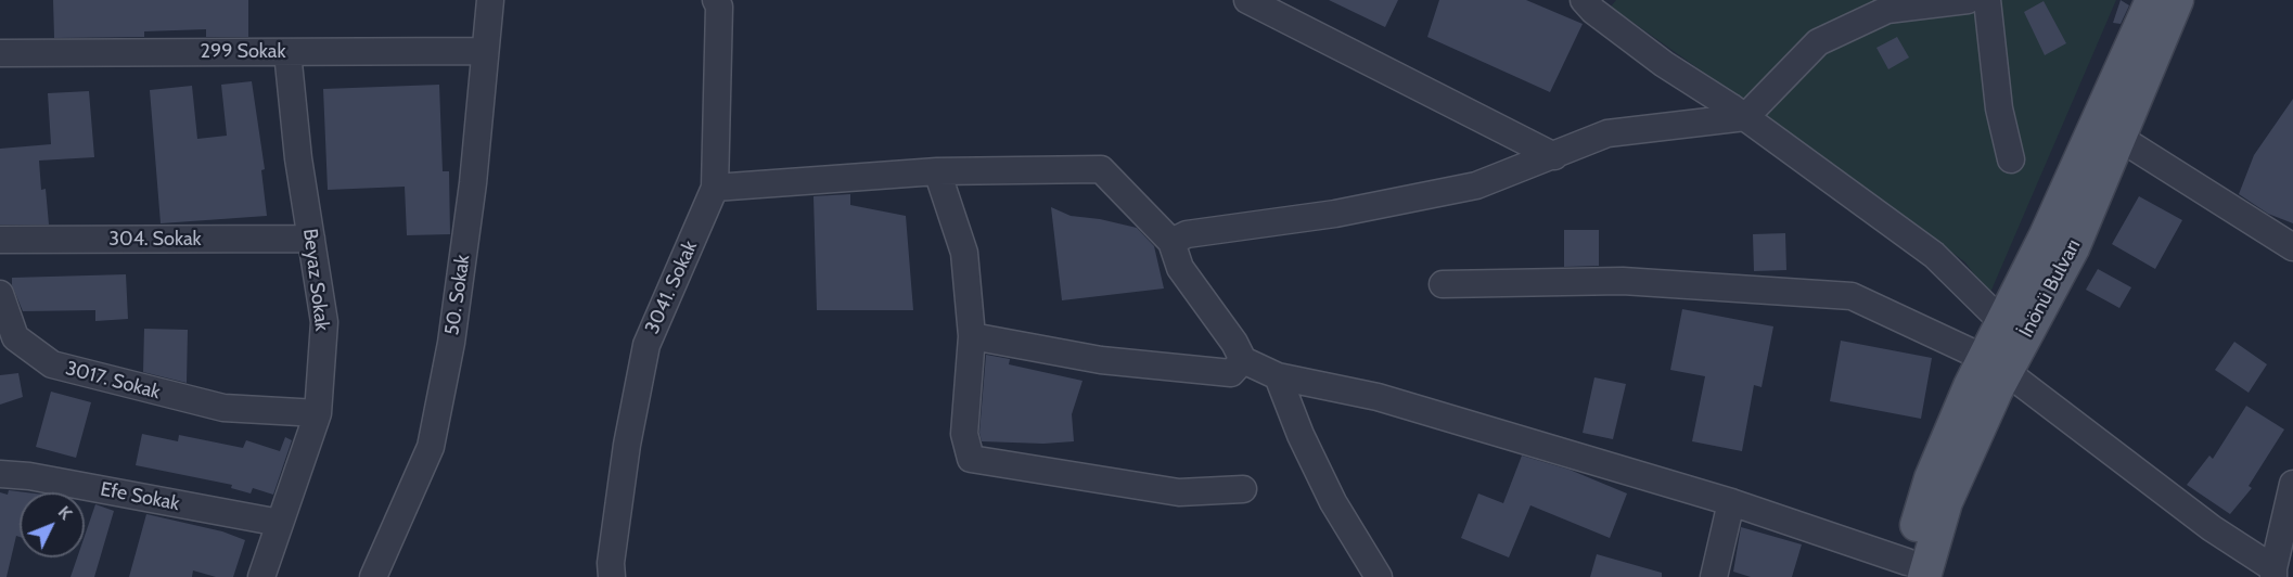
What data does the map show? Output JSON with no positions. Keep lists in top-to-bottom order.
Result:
{
  "streets": {
    "main road": ["İnönü Bulvarı"],
    "street": [
      "299 Sokak",
      "304. Sokak",
      "Beyaz Sokak",
      "3041. Sokak",
      "50. Sokak",
      "3017. Sokak",
      "Efe Sokak"
    ]
  },
  "crossings": [
    ["299 Sokak", "Beyaz Sokak"],
    ["299 Sokak", "50. Sokak"],
    ["304. Sokak", "Beyaz Sokak"],
    ["Beyaz Sokak", "3017. Sokak"],
    ["Beyaz Sokak", "Efe Sokak"]
  ],
  "north": "top right"
}
